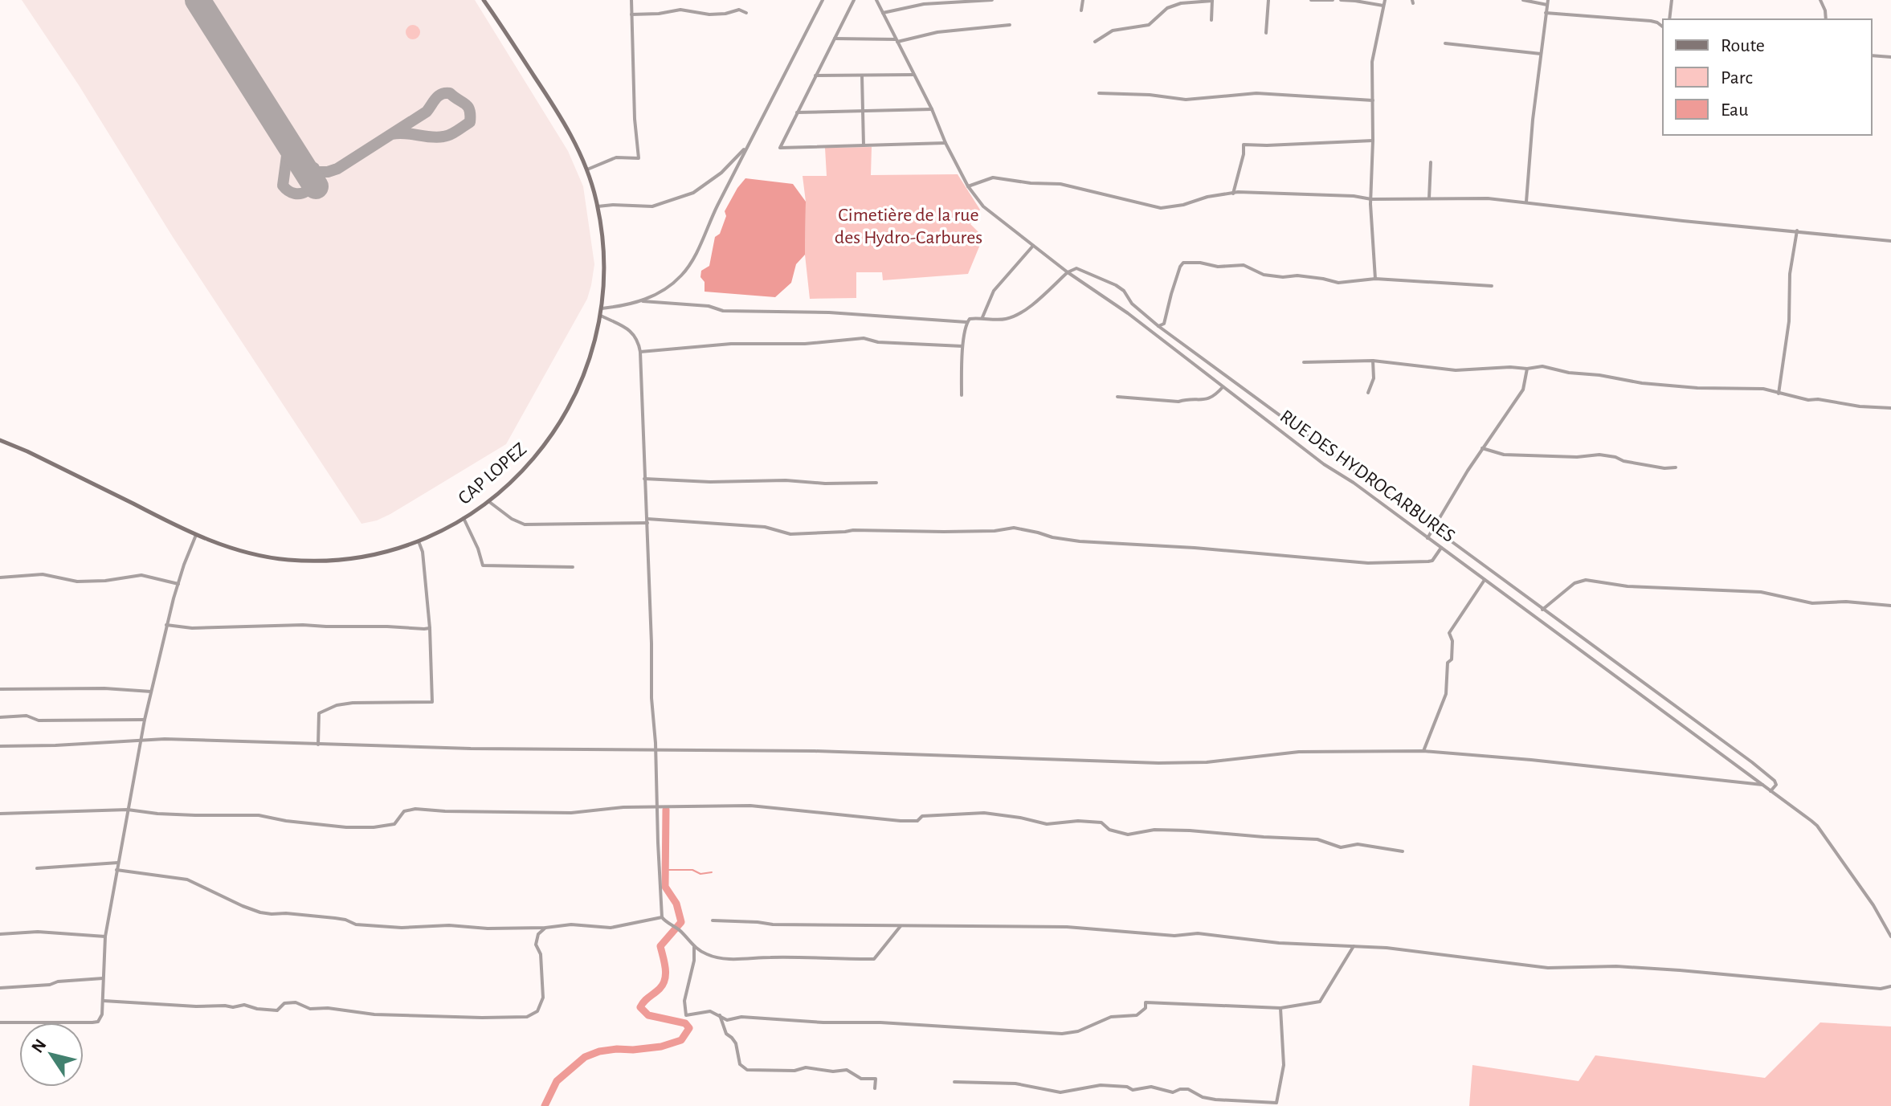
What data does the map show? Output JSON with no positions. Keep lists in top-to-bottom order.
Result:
{
  "streets": {
    "street": ["CAP LOPEZ", "RUE DES HYDROCARBURES"]
  },
  "parks": ["Cimetière de la rue des Hydro-Carbures"],
  "legend": ["Route", "Parc", "Eau"],
  "north": "top left"
}
